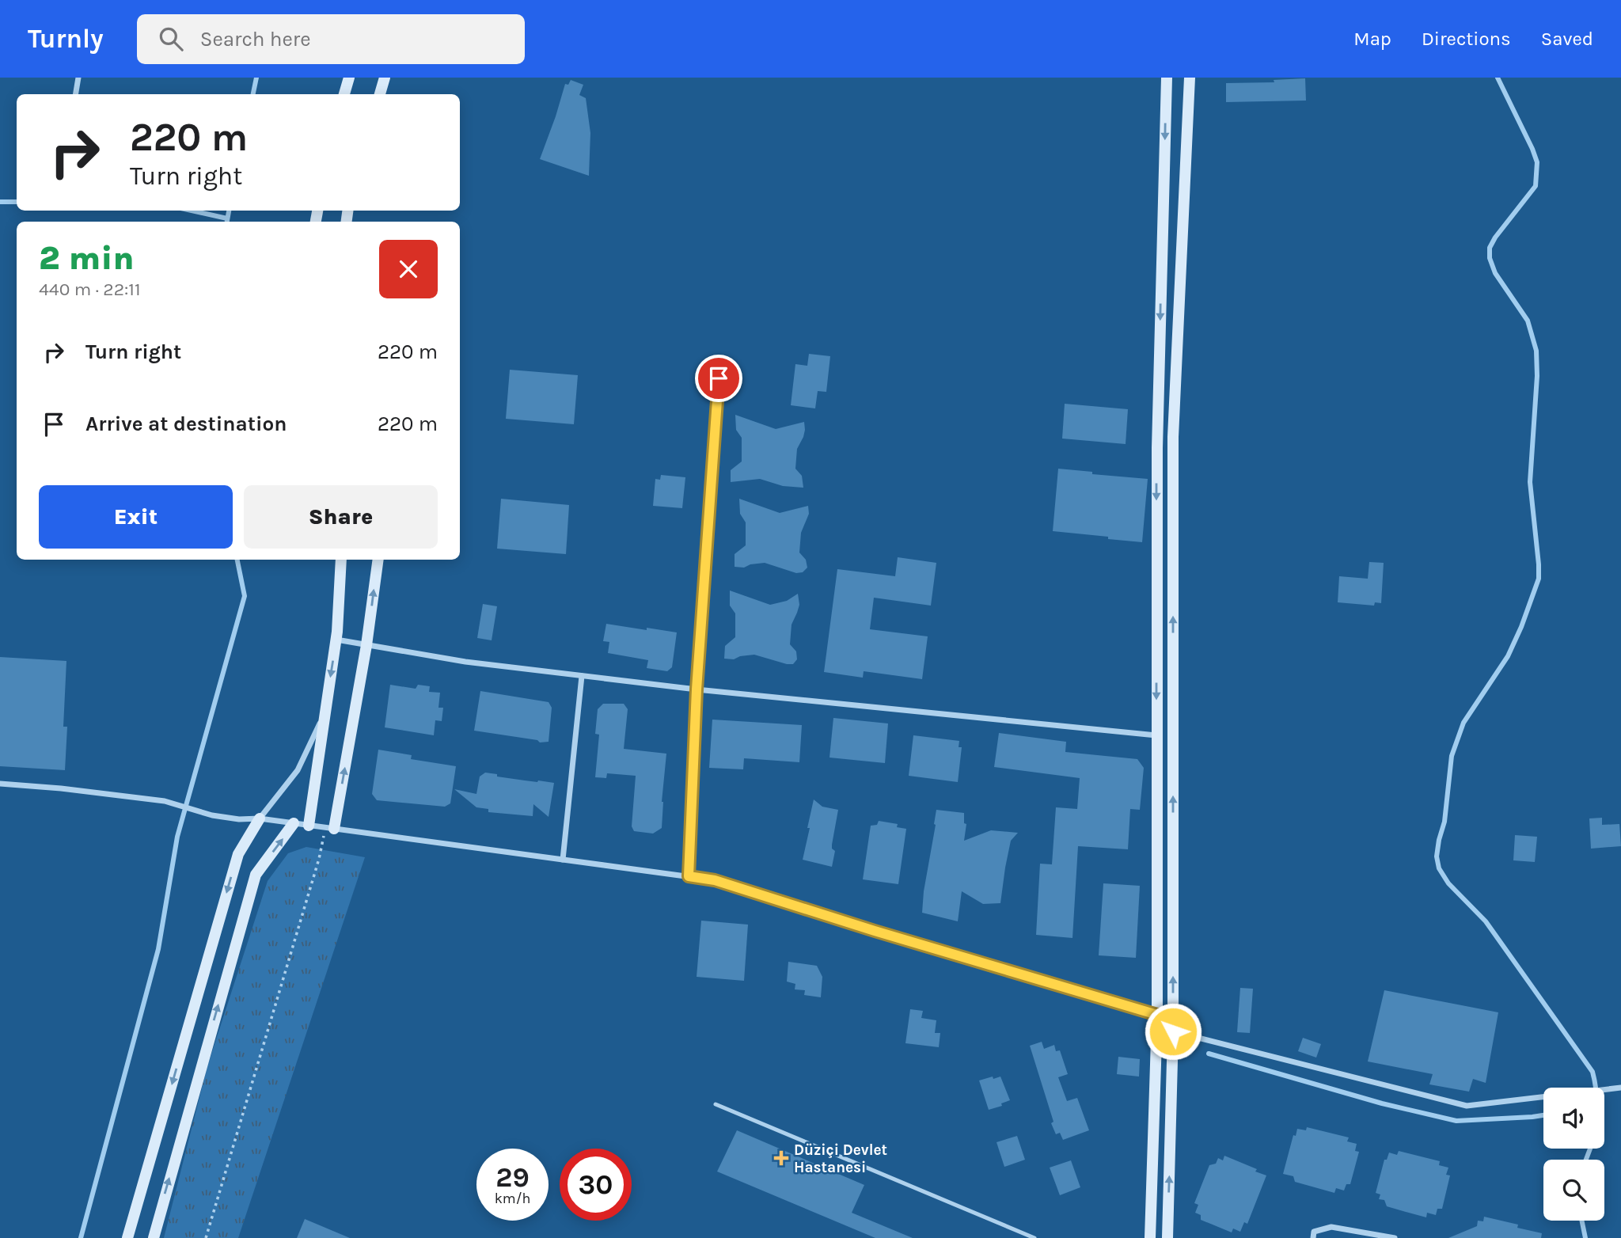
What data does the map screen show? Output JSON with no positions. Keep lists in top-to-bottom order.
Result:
{
  "places": {
    "health": ["Düziçi Devlet Hastanesi"]
  },
  "page": {
    "header": "Turnly",
    "search": "Search here",
    "nav": ["Map", "Directions", "Saved"],
    "turn": ["220 m", "Turn right"],
    "heading": ["2 min", "440 m · 22:11"],
    "list": [
      {
        "name": "Turn right",
        "value": "220 m"
      },
      {
        "name": "Arrive at destination",
        "value": "220 m"
      }
    ],
    "buttons": ["Exit", "Share"],
    "speed": "29 km/h",
    "limit": "30"
  }
}
